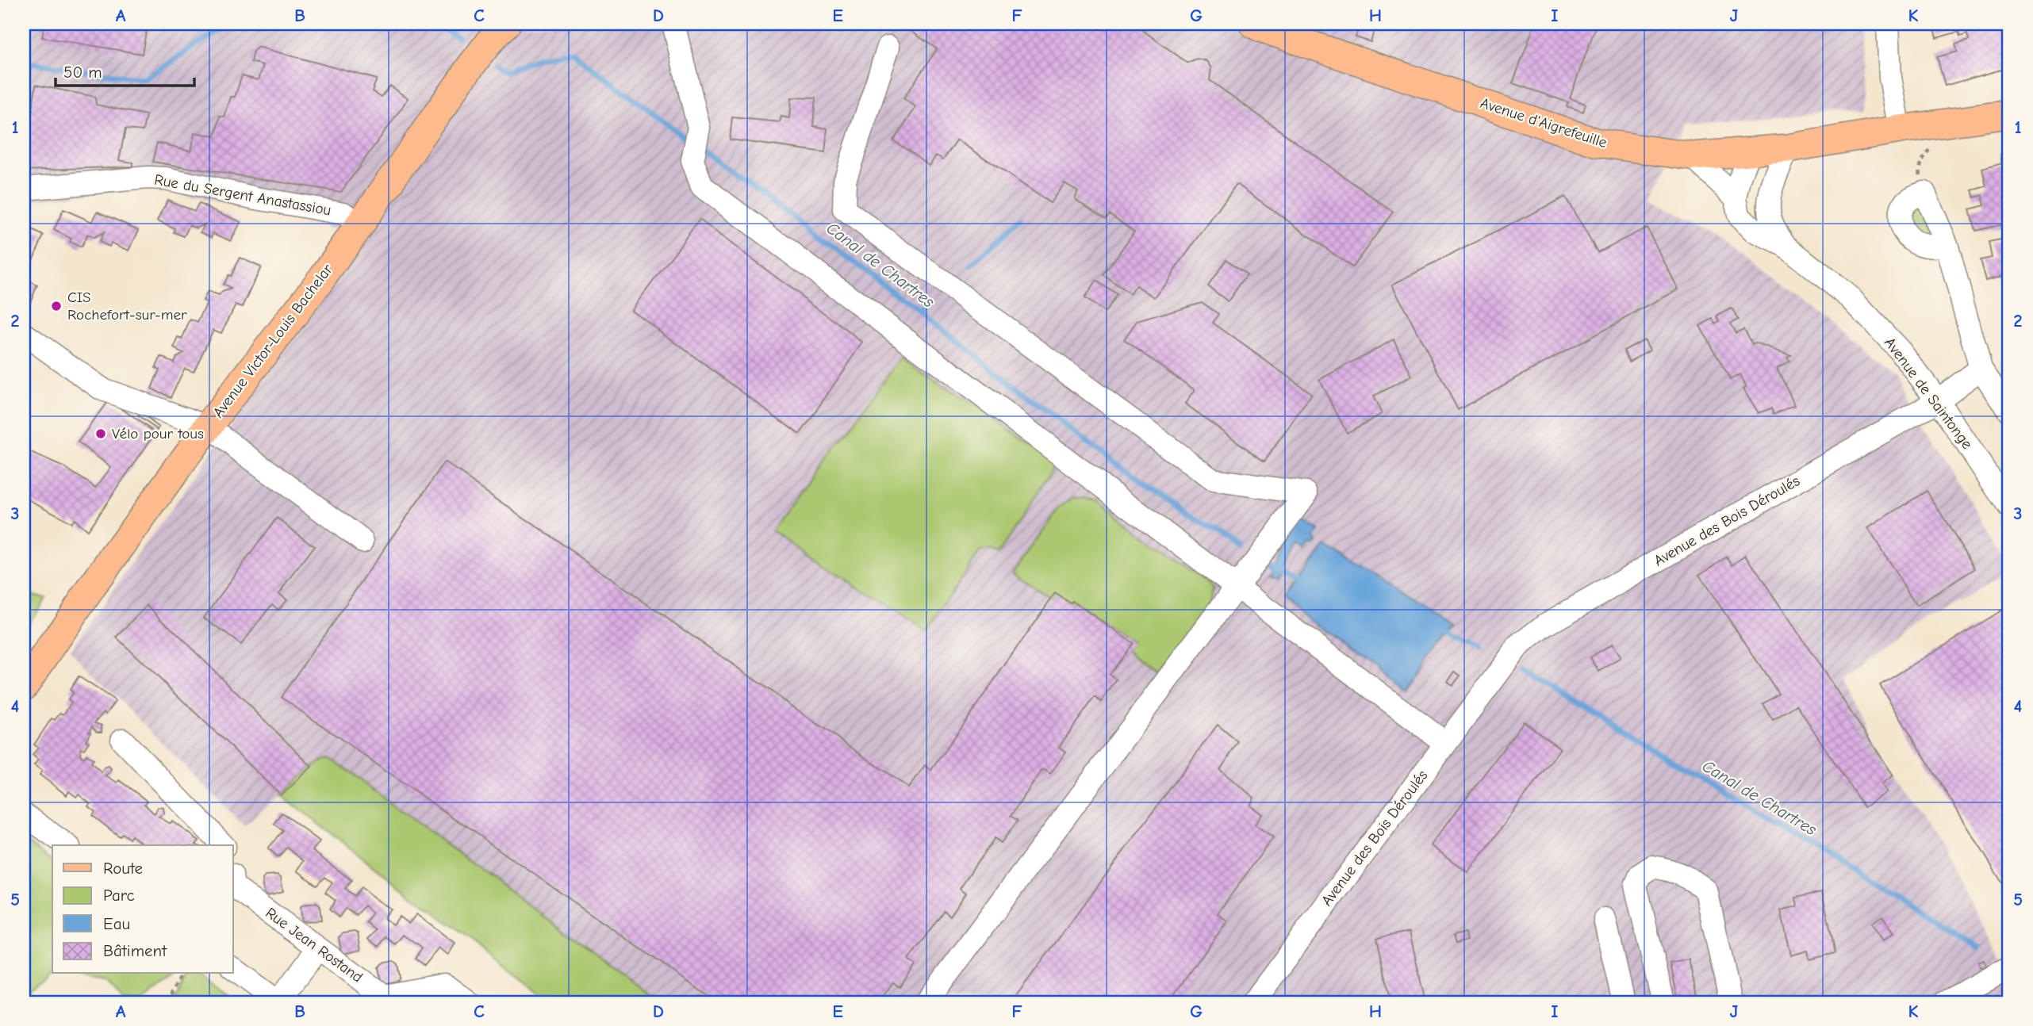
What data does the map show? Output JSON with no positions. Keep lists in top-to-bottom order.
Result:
{
  "streets": {
    "main road": ["Avenue d'Aigrefeuille", "Avenue Victor-Louis Bachelar"],
    "street": [
      "Rue du Sergent Anastassiou",
      "Avenue de Saintonge",
      "Avenue des Bois Déroulés",
      "Rue Jean Rostand"
    ]
  },
  "crossings": [
    ["Avenue d'Aigrefeuille", "Avenue de Saintonge"],
    ["Rue du Sergent Anastassiou", "Avenue Victor-Louis Bachelar"],
    ["Avenue de Saintonge", "Avenue des Bois Déroulés"]
  ],
  "water": ["Canal de Chartres"],
  "places": ["CIS Rochefort-sur-mer", "Vélo pour tous"],
  "legend": [
    "Route",
    "Parc",
    "Eau",
    "Bâtiment"
  ],
  "scale_bar": "50 m",
  "grid": {
    "columns": [
      "A",
      "B",
      "C",
      "D",
      "E",
      "F",
      "G",
      "H",
      "I",
      "J",
      "K"
    ],
    "rows": [
      "1",
      "2",
      "3",
      "4",
      "5"
    ]
  }
}
